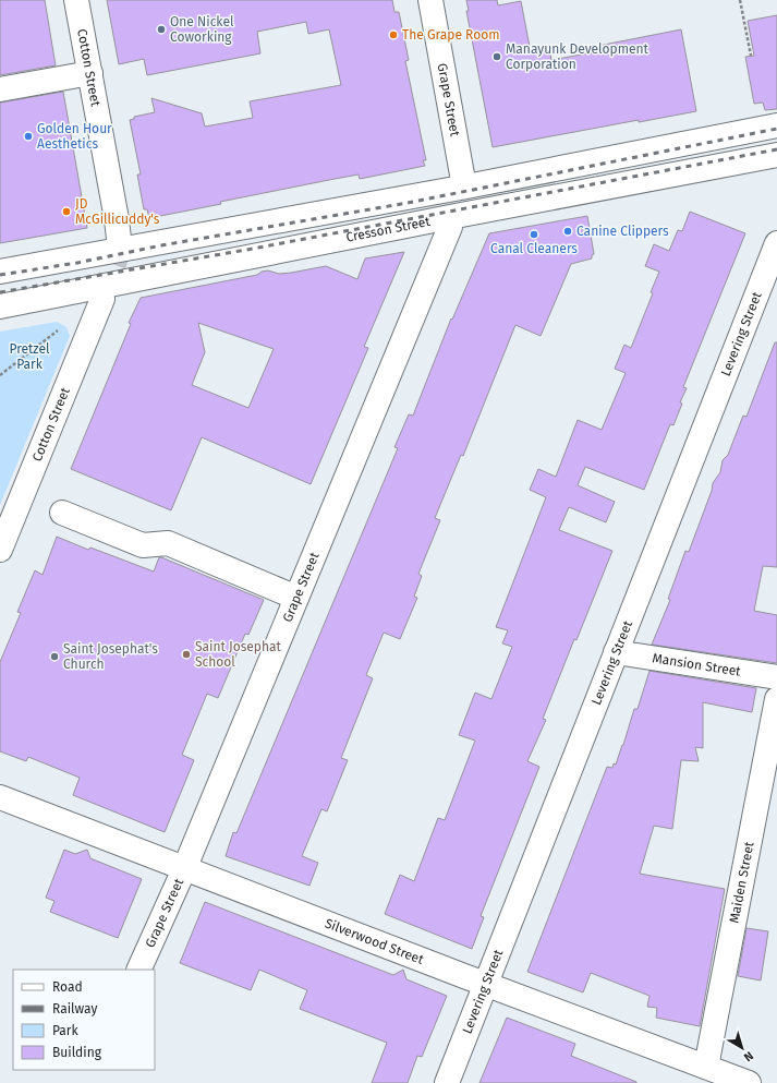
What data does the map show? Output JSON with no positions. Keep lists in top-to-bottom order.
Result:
{
  "streets": {
    "street": [
      "Cotton Street",
      "Grape Street",
      "Cresson Street",
      "Levering Street",
      "Mansion Street",
      "Maiden Street",
      "Silverwood Street"
    ]
  },
  "crossings": [
    ["Grape Street", "Silverwood Street"],
    ["Levering Street", "Mansion Street"],
    ["Levering Street", "Silverwood Street"],
    ["Maiden Street", "Silverwood Street"]
  ],
  "parks": ["Pretzel Park"],
  "places": [
    "One Nickel Coworking",
    "The Grape Room",
    "Manayunk Development Corporation",
    "Golden Hour Aesthetics",
    "JD McGillicuddy's",
    "Canine Clippers",
    "Canal Cleaners",
    "Saint Josephat School",
    "Saint Josephat's Church"
  ],
  "legend": [
    "Road",
    "Railway",
    "Park",
    "Building"
  ],
  "north": "bottom right"
}
